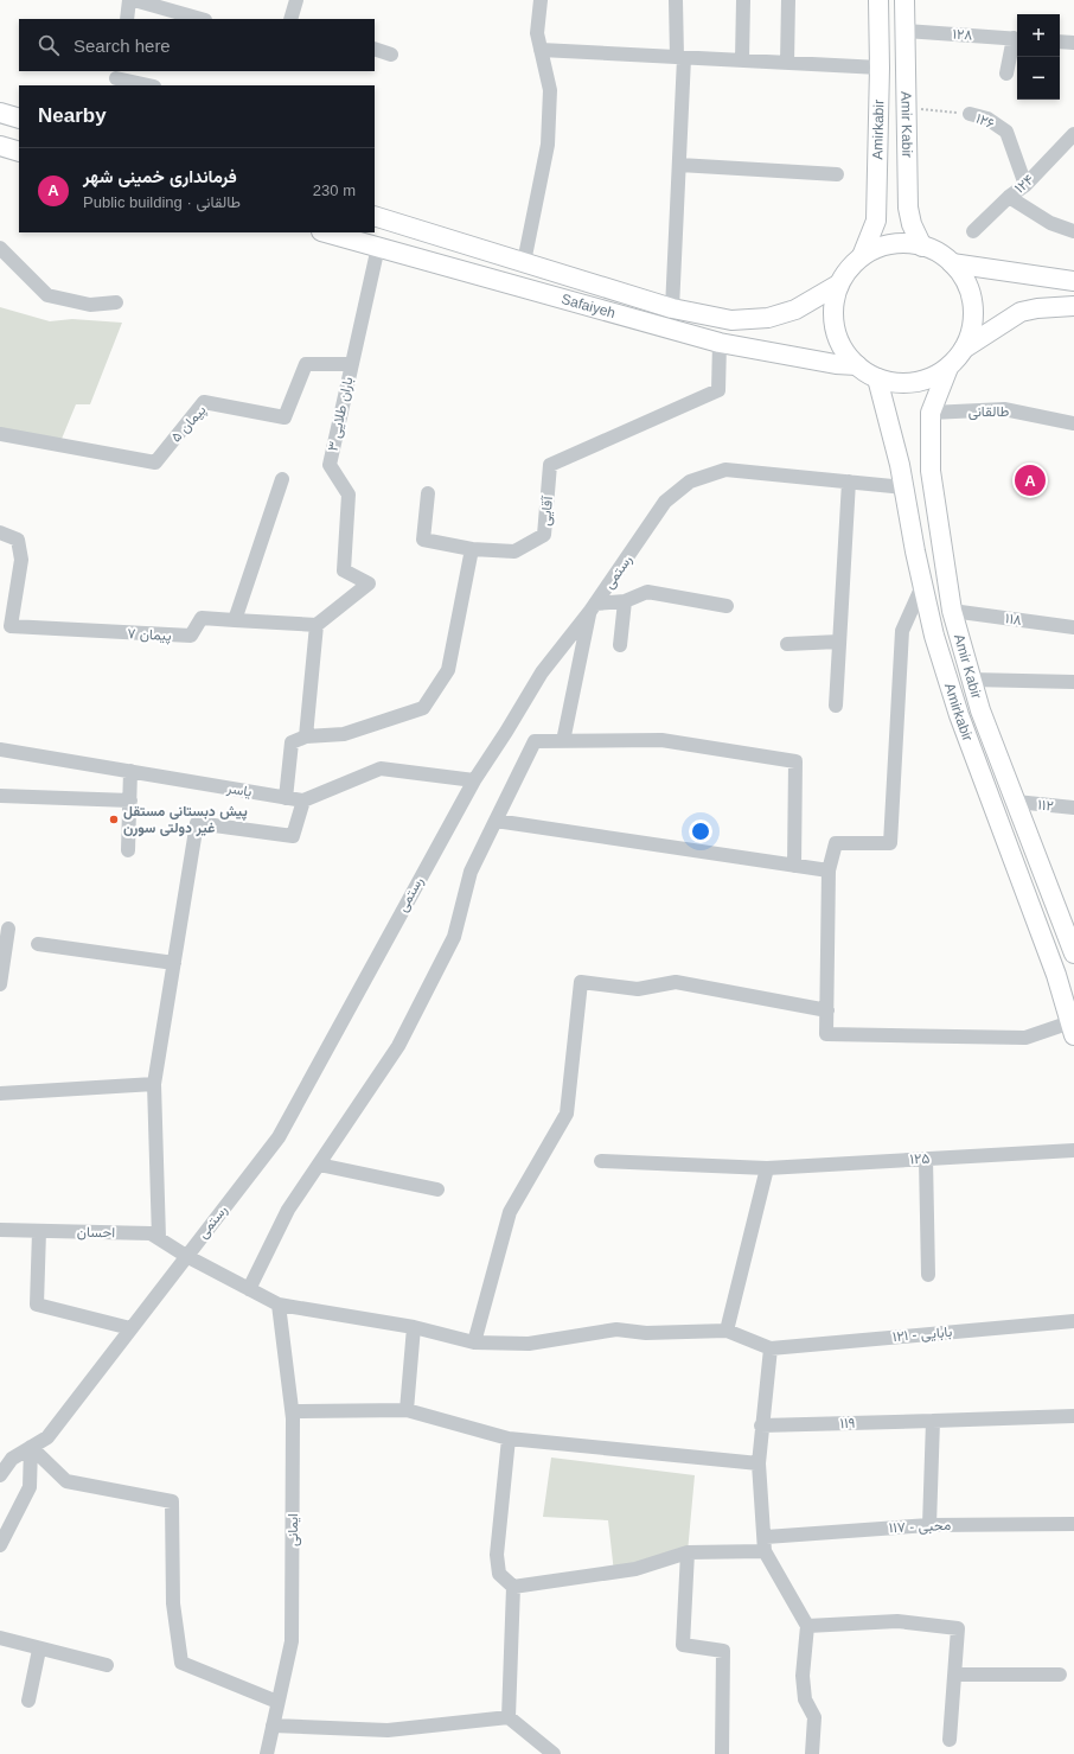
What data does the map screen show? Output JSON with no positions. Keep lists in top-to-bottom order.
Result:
{
  "streets": {
    "main road": ["Amir Kabir", "Amirkabir", "Safaiyeh"],
    "street": [
      "۱۲۸",
      "۱۲۶",
      "۱۲۴",
      "طالقانی",
      "باران طلایی ۳",
      "پیمان ۵",
      "آقایی",
      "رستمی",
      "۱۱۸",
      "پیمان ۷",
      "یاسر",
      "۱۱۲",
      "۱۲۵",
      "احسان",
      "بابایی - ۱۲۱",
      "۱۱۹",
      "محبی - ۱۱۷",
      "ایمانی"
    ]
  },
  "crossings": [
    ["۱۲۸", "Amir Kabir"],
    ["۱۲۶", "Amir Kabir"],
    ["۱۲۶", "۱۲۴"],
    ["Amir Kabir", "Amirkabir"],
    ["Amir Kabir", "Safaiyeh"],
    ["Amir Kabir", "طالقانی"],
    ["Amir Kabir", "۱۱۸"],
    ["Amir Kabir", "۱۱۲"],
    ["Amirkabir", "Safaiyeh"],
    ["Amirkabir", "رستمی"],
    ["Safaiyeh", "باران طلایی ۳"],
    ["Safaiyeh", "آقایی"],
    ["باران طلایی ۳", "پیمان ۵"],
    ["رستمی", "احسان"],
    ["احسان", "ایمانی"]
  ],
  "places": ["پیش دبستانی مستقل غیر دولتی سورن"],
  "page": {
    "map_buttons": ["+", "−"],
    "search": "Search here",
    "heading": "Nearby",
    "list": [
      {
        "mark": "A",
        "name": "فرمانداری خمینی شهر",
        "note": "Public building · طالقانی",
        "value": "230 m"
      }
    ],
    "pins": "A"
  }
}
